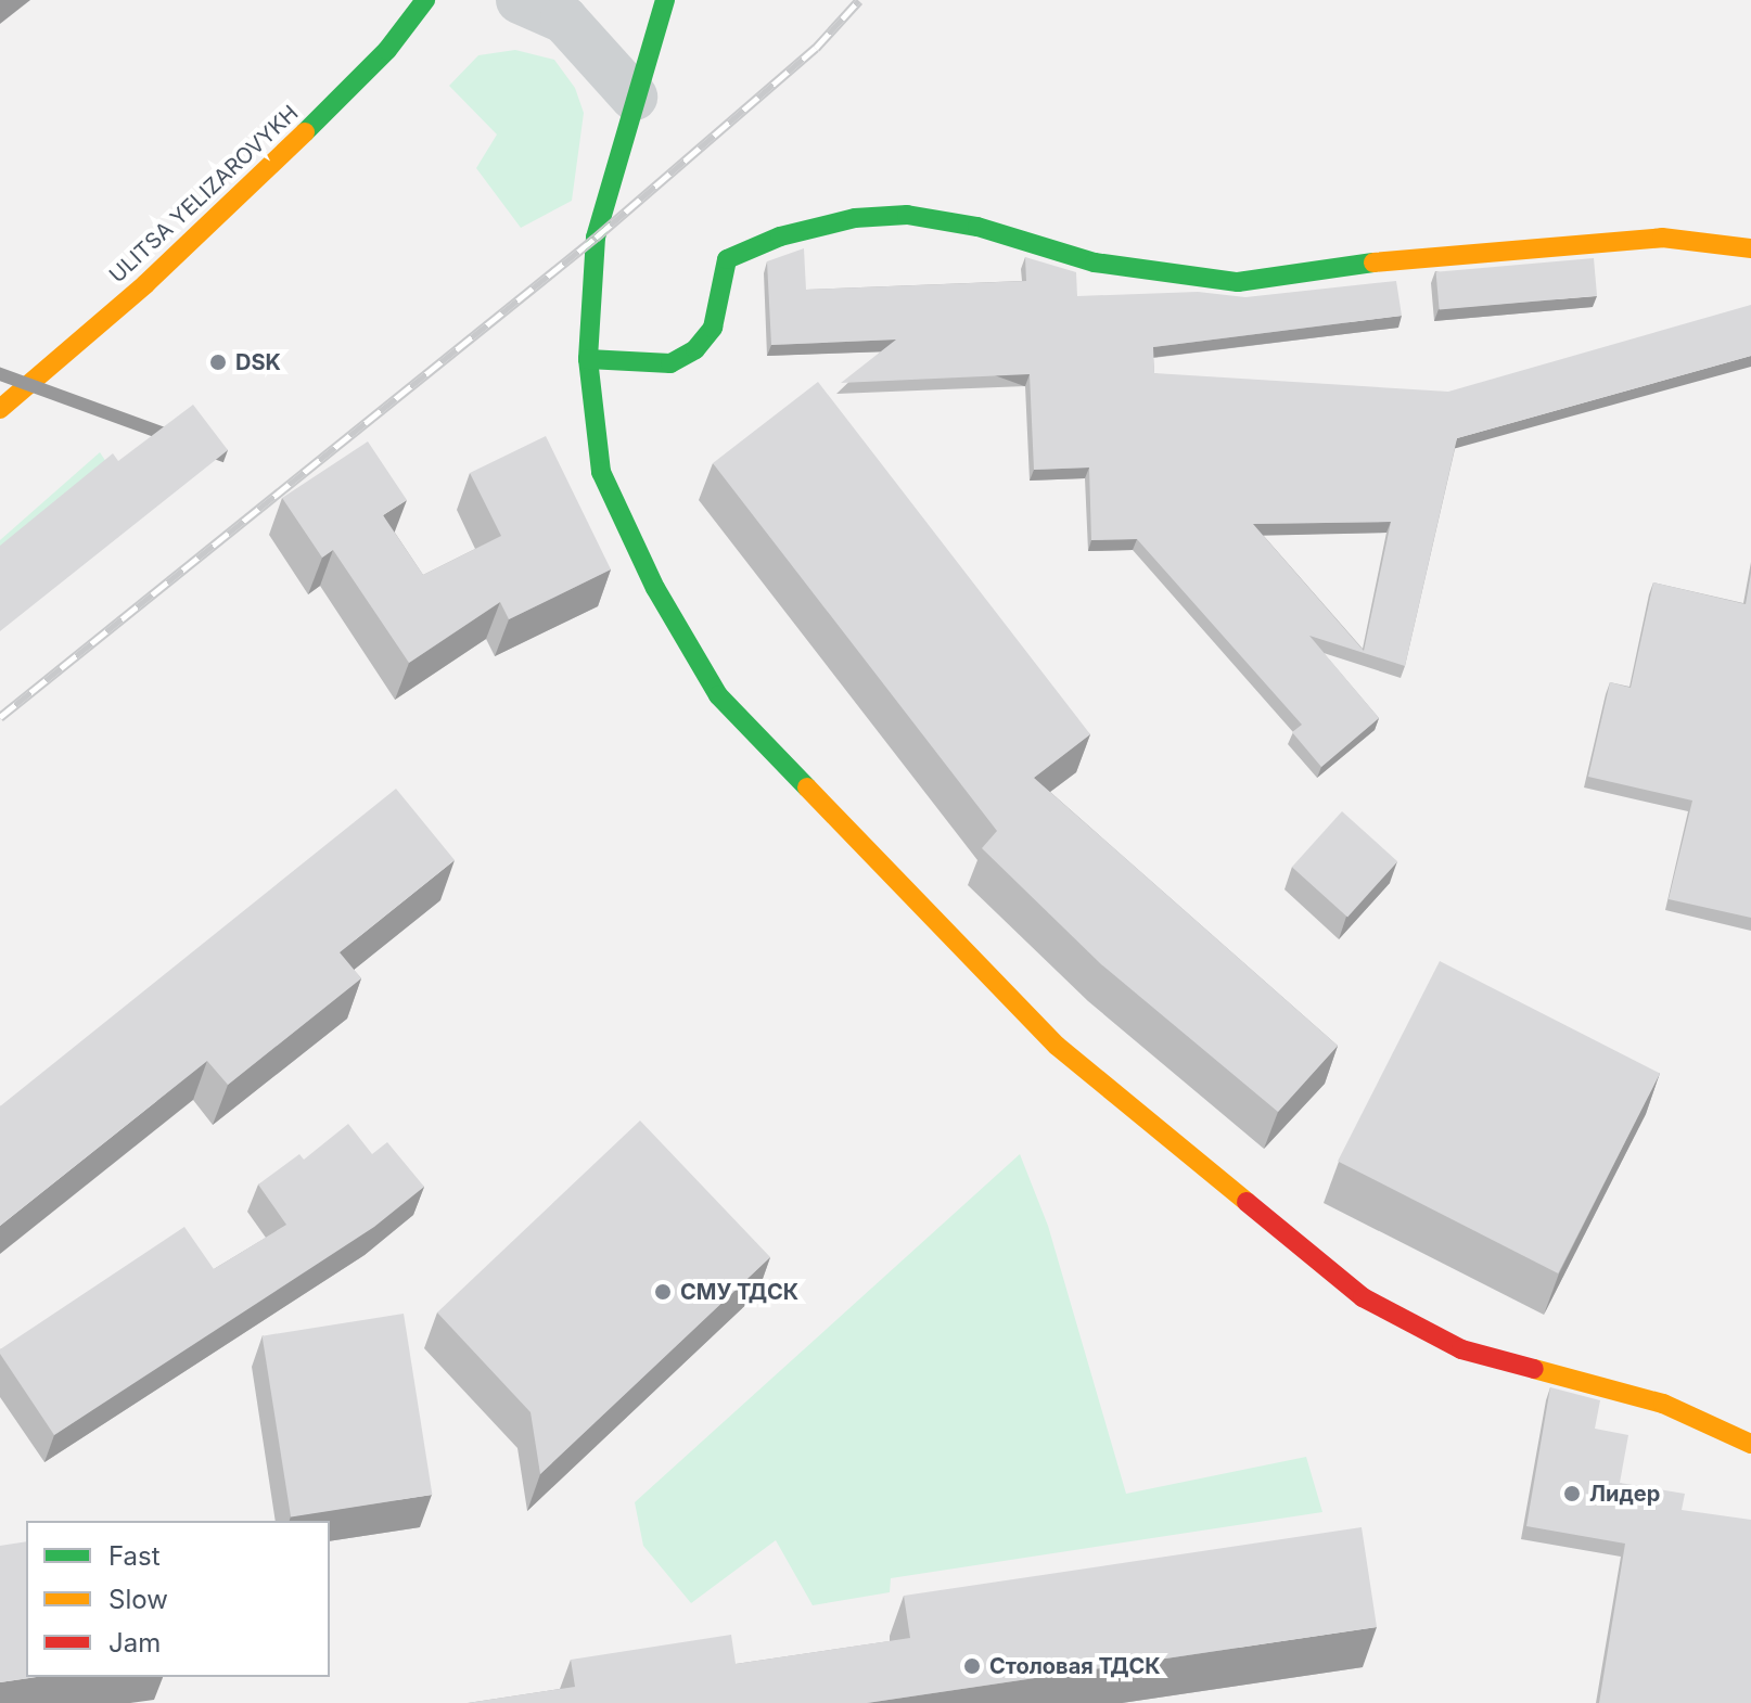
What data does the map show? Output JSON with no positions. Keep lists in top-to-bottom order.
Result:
{
  "streets": {
    "street": ["ULITSA YELIZAROVYKH"]
  },
  "places": [
    "DSK",
    "СМУ ТДСК",
    "Лидер",
    "Столовая ТДСК"
  ],
  "legend": ["Fast", "Slow", "Jam"]
}
